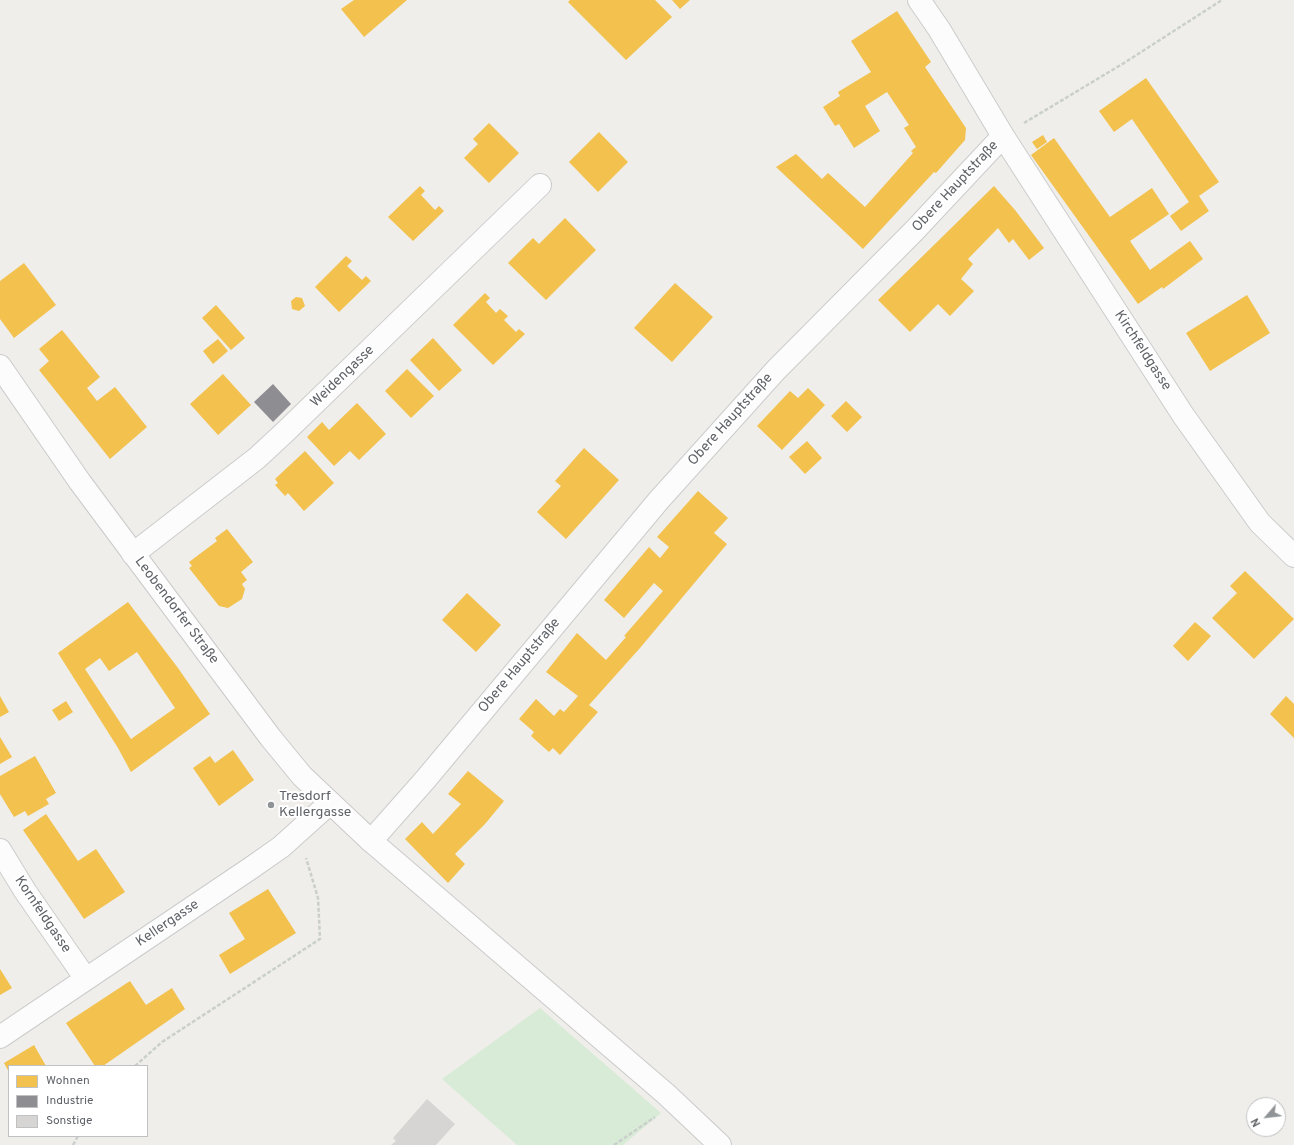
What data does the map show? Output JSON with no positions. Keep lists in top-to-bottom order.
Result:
{
  "streets": {
    "street": [
      "Obere Hauptstraße",
      "Kirchfeldgasse",
      "Weidengasse",
      "Leobendorfer Straße",
      "Kornfeldgasse",
      "Kellergasse"
    ]
  },
  "crossings": [
    ["Obere Hauptstraße", "Kirchfeldgasse"],
    ["Obere Hauptstraße", "Leobendorfer Straße"],
    ["Weidengasse", "Leobendorfer Straße"],
    ["Leobendorfer Straße", "Kellergasse"],
    ["Kornfeldgasse", "Kellergasse"]
  ],
  "places": ["Tresdorf Kellergasse"],
  "legend": ["Wohnen", "Industrie", "Sonstige"],
  "north": "bottom left"
}
